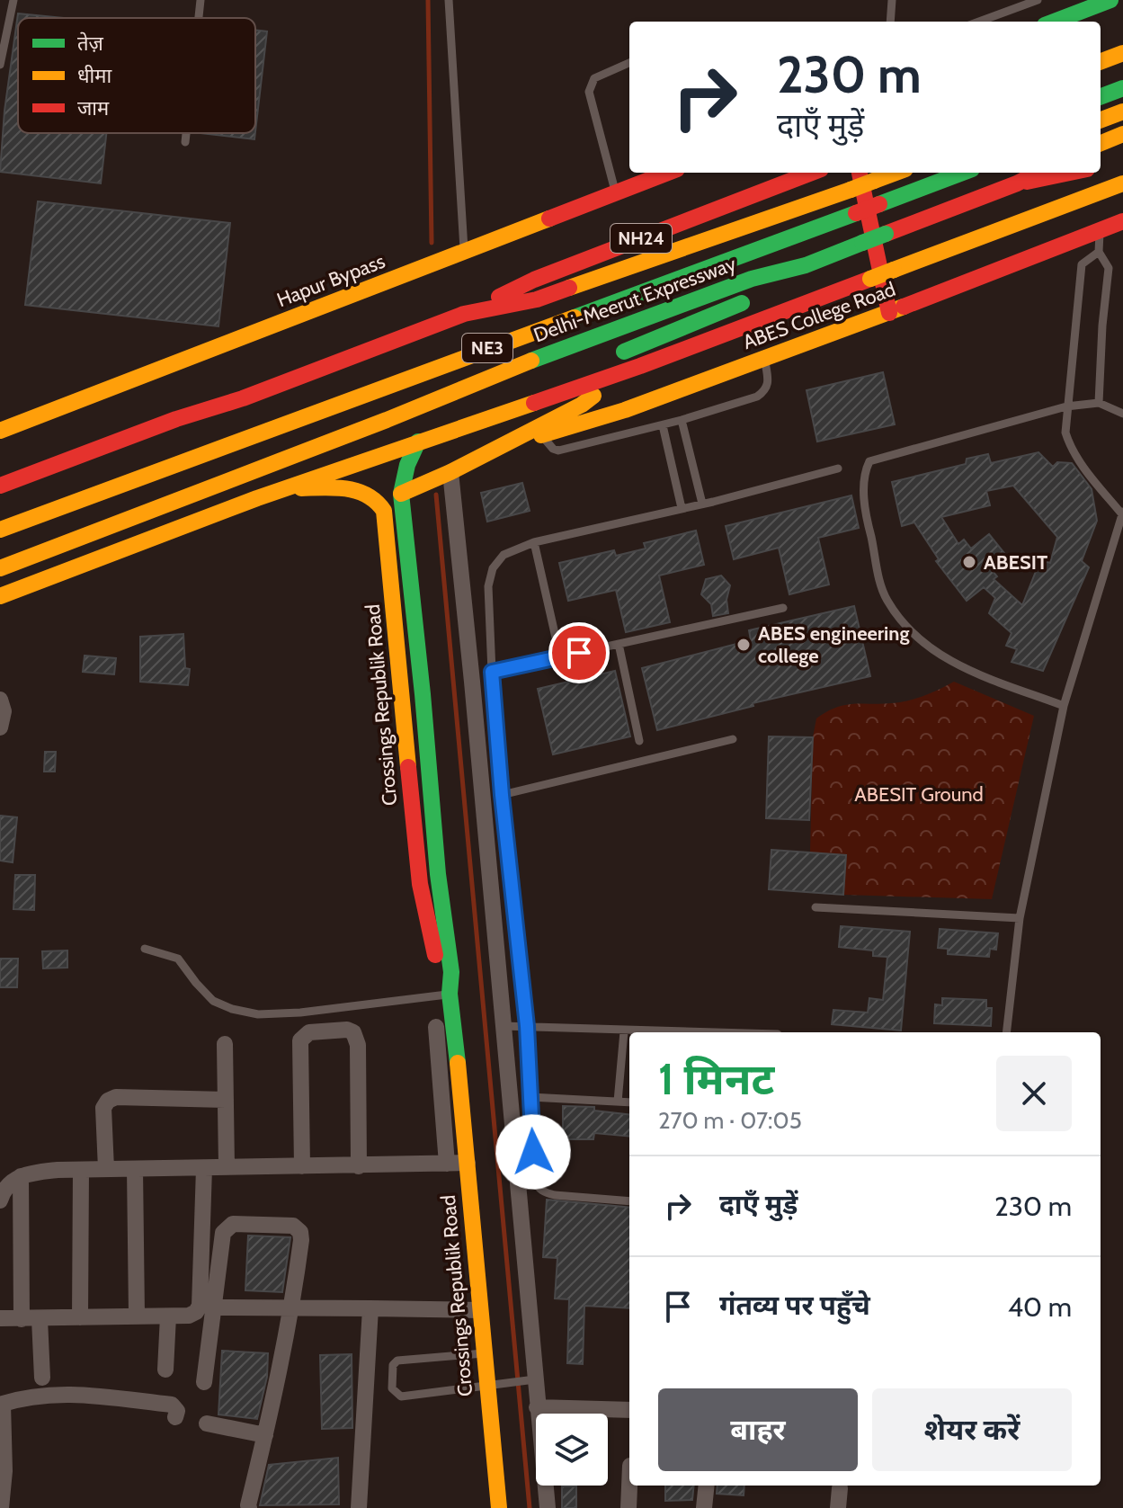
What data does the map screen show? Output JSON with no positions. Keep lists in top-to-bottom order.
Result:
{
  "streets": {
    "main road": [
      "NH24",
      "Hapur Bypass",
      "Delhi-Meerut Expressway",
      "ABES College Road",
      "NE3",
      "Crossings Republik Road"
    ]
  },
  "parks": ["ABESIT Ground"],
  "places": ["ABESIT", "ABES engineering college"],
  "legend": ["तेज़", "धीमा", "जाम"],
  "page": {
    "turn": ["230 m", "दाएँ मुड़ें"],
    "heading": ["1 मिनट", "270 m · 07:05"],
    "list": [
      {
        "name": "दाएँ मुड़ें",
        "value": "230 m"
      },
      {
        "name": "गंतव्य पर पहुँचे",
        "value": "40 m"
      }
    ],
    "buttons": ["बाहर", "शेयर करें"]
  }
}
